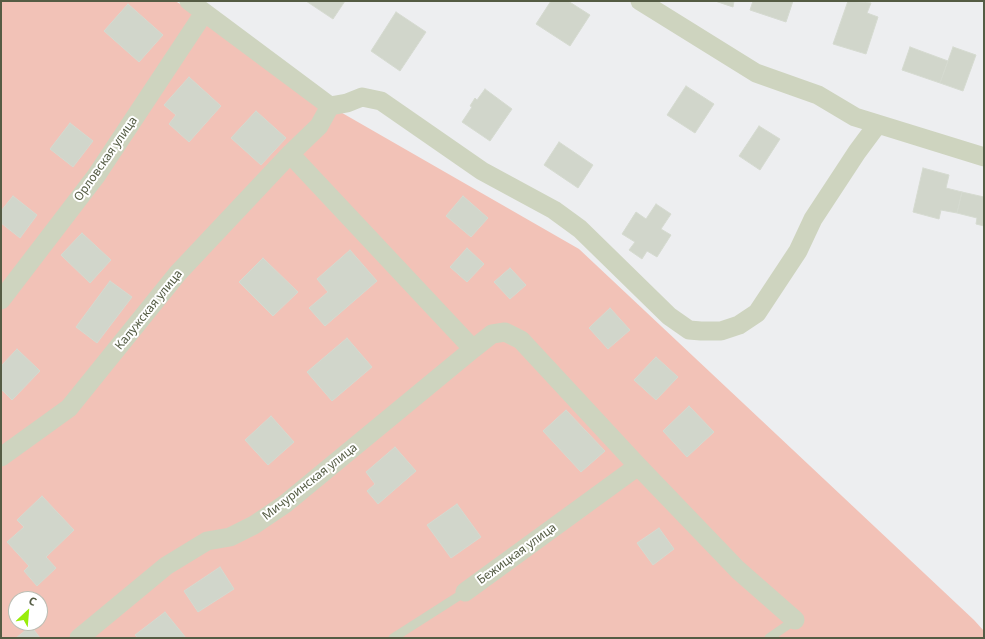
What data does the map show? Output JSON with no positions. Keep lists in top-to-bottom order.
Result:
{
  "streets": {
    "street": [
      "Орловская улица",
      "Калужская улица",
      "Мичуринская улица",
      "Бежицкая улица"
    ]
  },
  "crossings": [
    ["Мичуринская улица", "Бежицкая улица"]
  ],
  "north": "top right"
}
